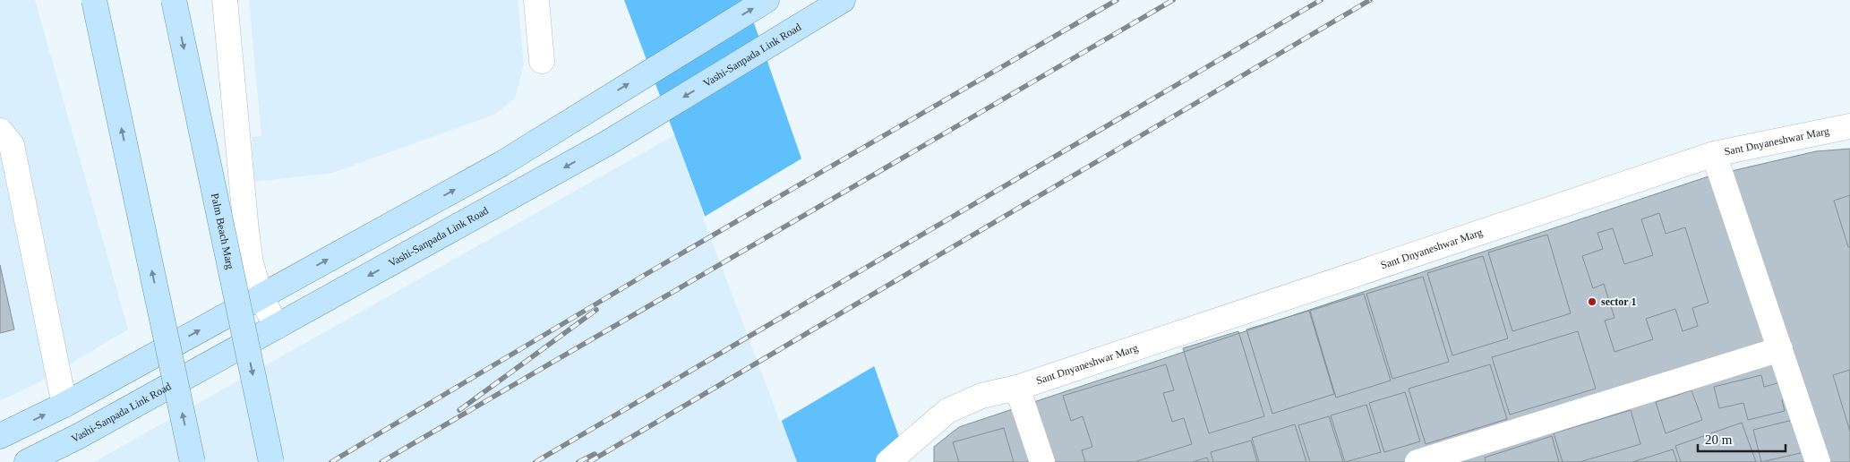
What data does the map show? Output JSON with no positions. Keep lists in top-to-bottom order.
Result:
{
  "streets": {
    "main road": ["Vashi-Sanpada Link Road", "Palm Beach Marg"],
    "street": ["Sant Dnyaneshwar Marg"]
  },
  "places": ["sector 1"],
  "scale_bar": "20 m"
}
